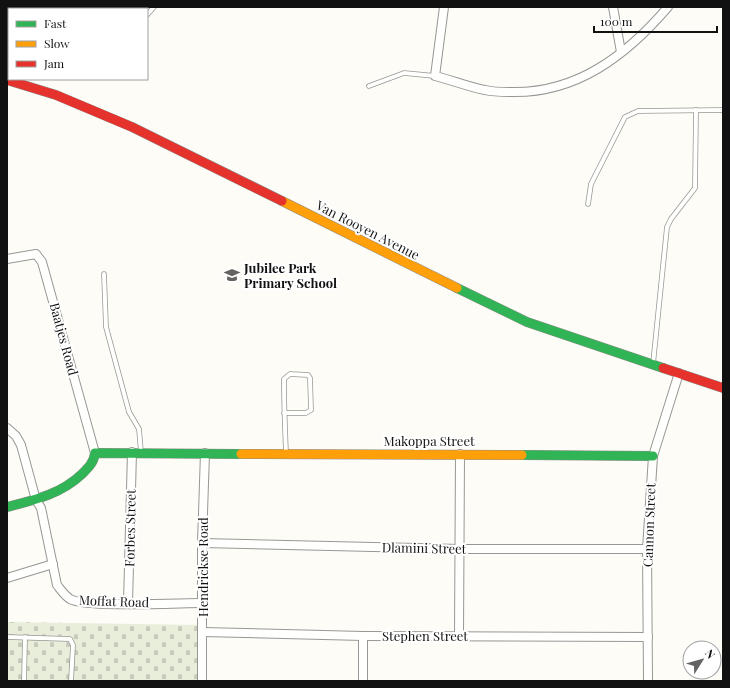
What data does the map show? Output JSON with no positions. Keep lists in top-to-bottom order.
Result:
{
  "streets": {
    "street": [
      "Van Rooyen Avenue",
      "Baatjes Road",
      "Makoppa Street",
      "Cannon Street",
      "Forbes Street",
      "Dlamini Street",
      "Hendrickse Road",
      "Moffat Road",
      "Stephen Street"
    ]
  },
  "crossings": [
    ["Van Rooyen Avenue", "Cannon Street"],
    ["Baatjes Road", "Makoppa Street"],
    ["Makoppa Street", "Cannon Street"],
    ["Makoppa Street", "Forbes Street"],
    ["Makoppa Street", "Hendrickse Road"],
    ["Cannon Street", "Dlamini Street"],
    ["Cannon Street", "Stephen Street"],
    ["Forbes Street", "Moffat Road"],
    ["Dlamini Street", "Hendrickse Road"],
    ["Hendrickse Road", "Moffat Road"],
    ["Hendrickse Road", "Stephen Street"]
  ],
  "places": {
    "school or university": ["Jubilee Park Primary School"]
  },
  "legend": ["Fast", "Slow", "Jam"],
  "scale_bar": "100 m",
  "north": "top right"
}
